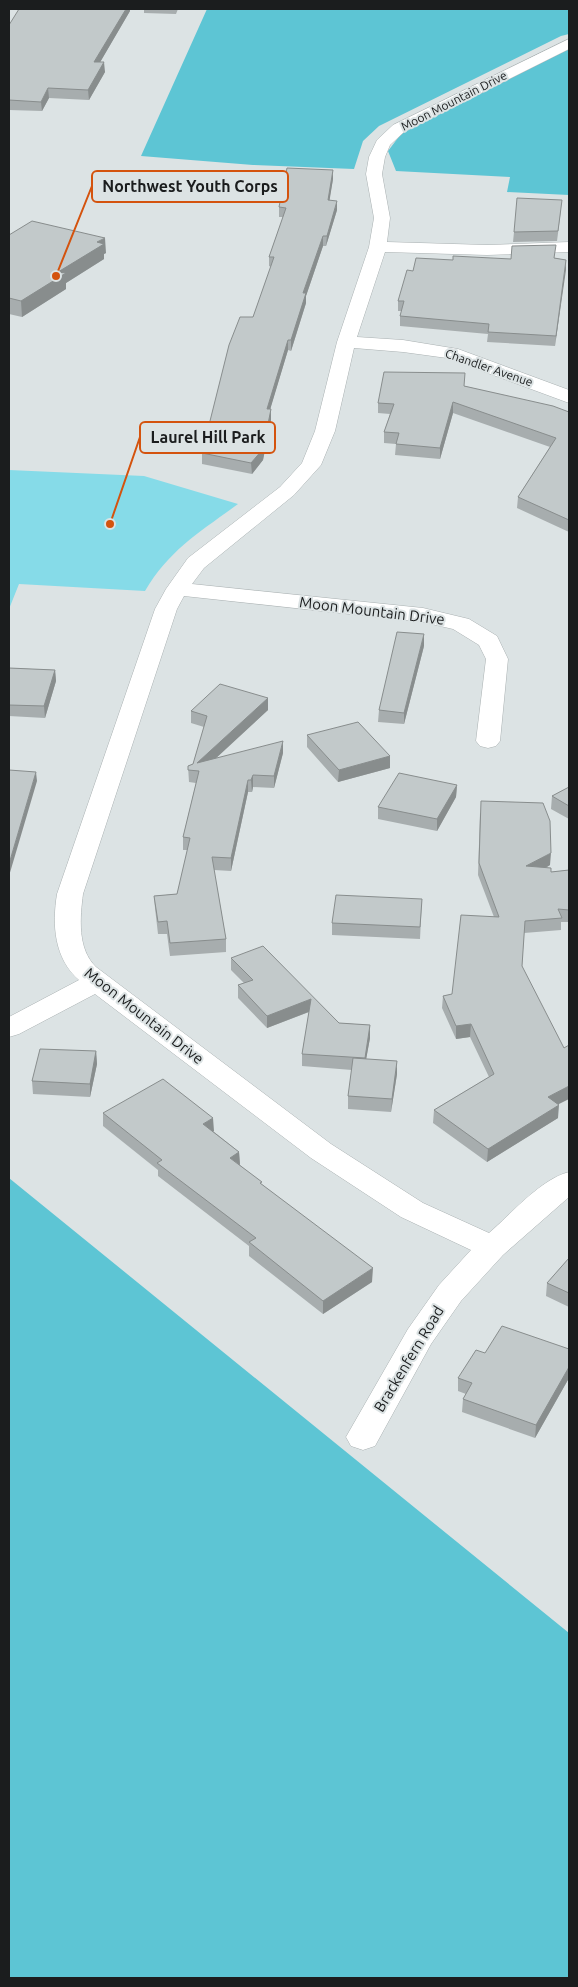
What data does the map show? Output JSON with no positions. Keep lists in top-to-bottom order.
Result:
{
  "streets": {
    "street": ["Moon Mountain Drive", "Chandler Avenue", "Brackenfern Road"]
  },
  "crossings": [
    ["Moon Mountain Drive", "Chandler Avenue"],
    ["Moon Mountain Drive", "Brackenfern Road"]
  ],
  "places": ["Northwest Youth Corps", "Laurel Hill Park"]
}
